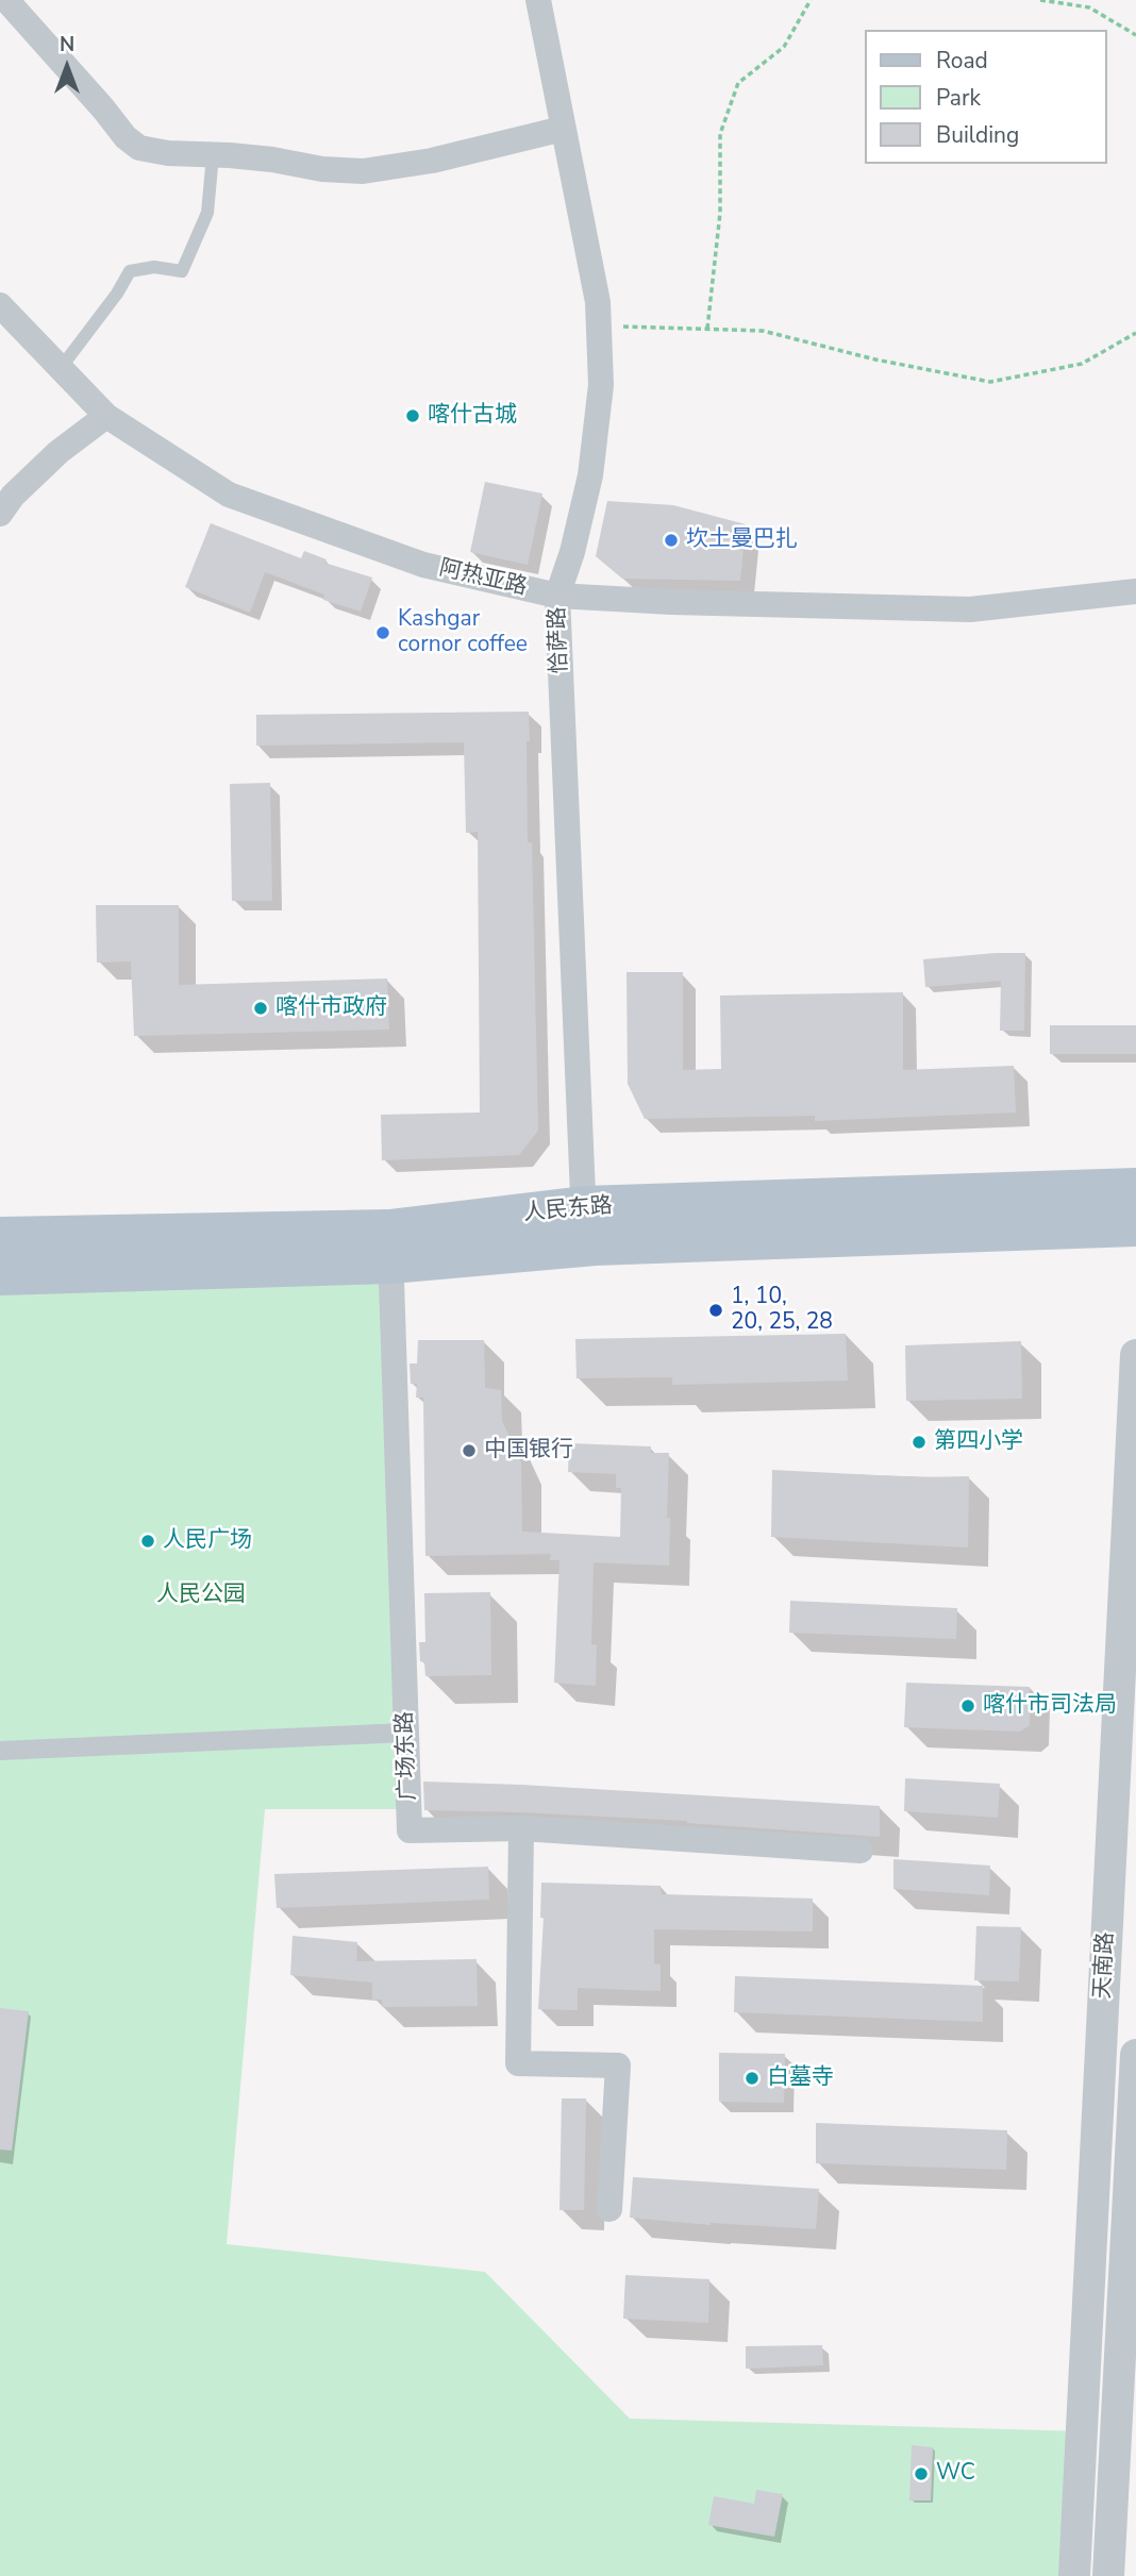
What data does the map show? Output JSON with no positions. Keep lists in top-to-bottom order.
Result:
{
  "streets": {
    "main road": ["人民东路"],
    "street": [
      "阿热亚路",
      "恰萨路",
      "广场东路",
      "天南路"
    ]
  },
  "crossings": [
    ["阿热亚路", "恰萨路"],
    ["恰萨路", "人民东路"],
    ["人民东路", "广场东路"]
  ],
  "parks": ["人民公园"],
  "places": [
    "喀什古城",
    "坎土曼巴扎",
    "Kashgar cornor coffee",
    "喀什市政府",
    "1, 10, 20, 25, 28",
    "第四小学",
    "中国银行",
    "人民广场",
    "喀什市司法局",
    "白墓寺",
    "WC"
  ],
  "legend": ["Road", "Park", "Building"],
  "north": "top"
}
